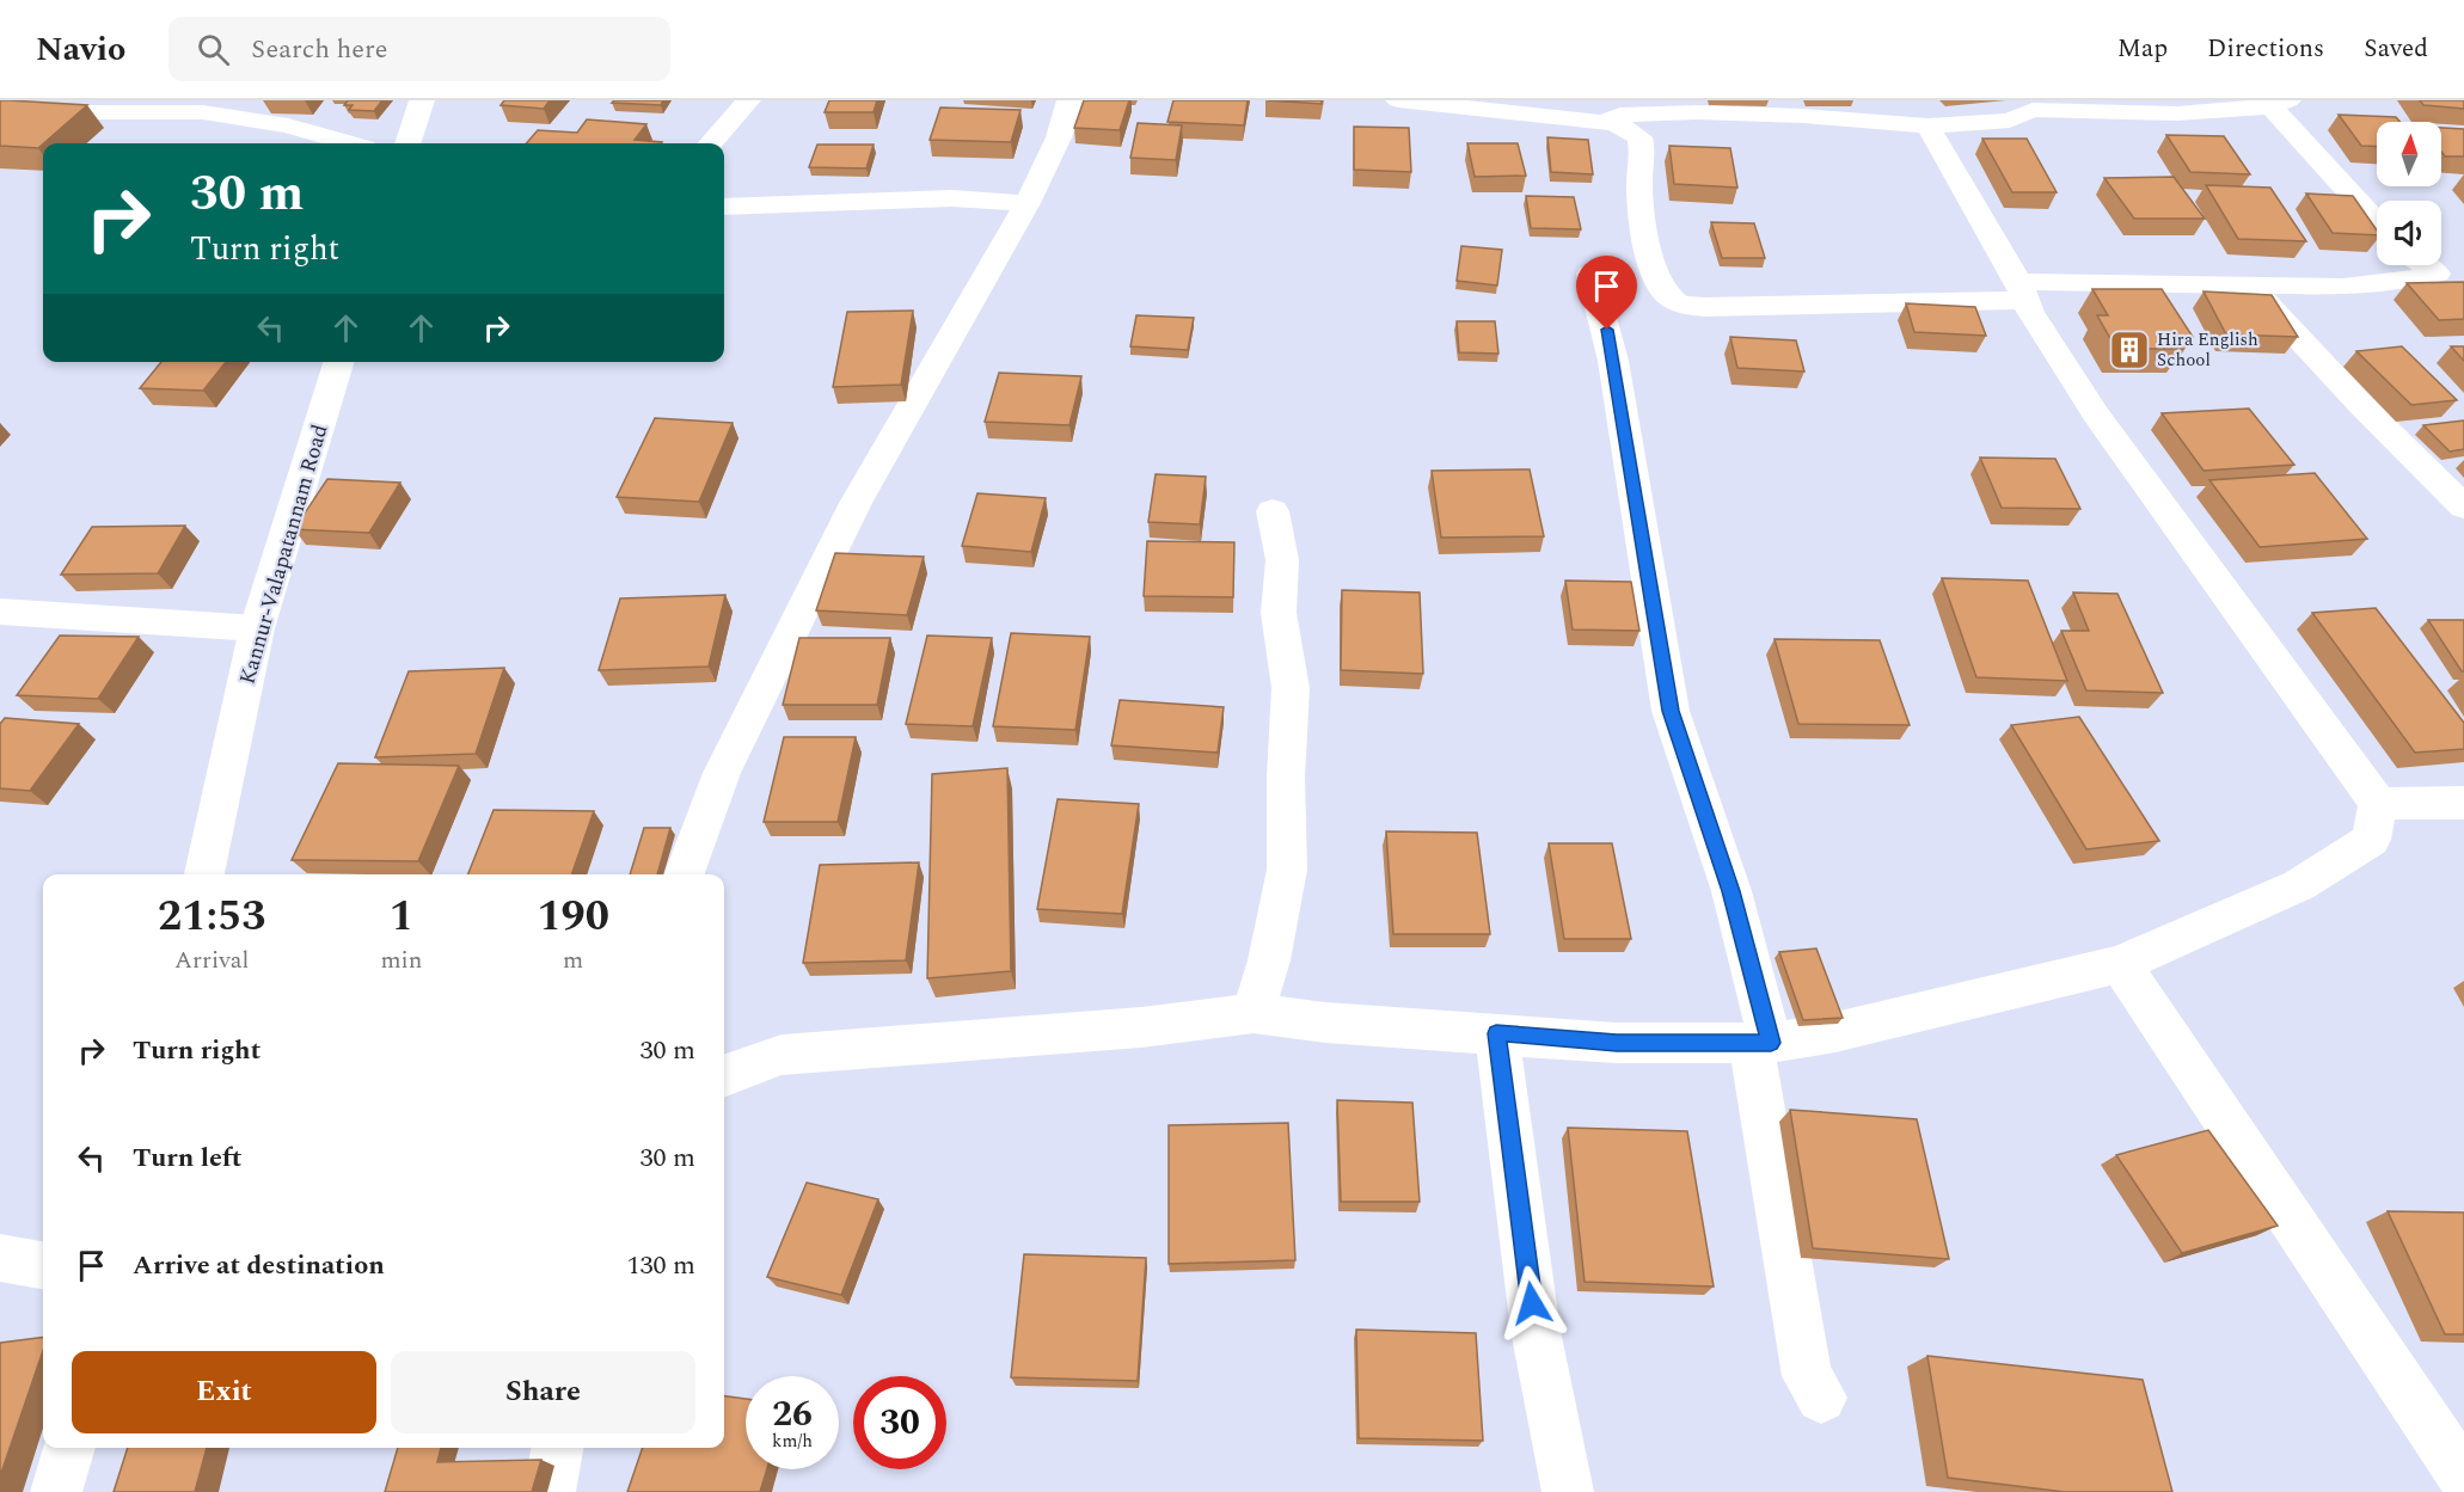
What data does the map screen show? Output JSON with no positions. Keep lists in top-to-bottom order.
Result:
{
  "streets": {
    "street": ["Kannur-Valapatannam Road"]
  },
  "places": {
    "building": ["Hira English School"]
  },
  "north": "top",
  "page": {
    "header": "Navio",
    "search": "Search here",
    "nav": ["Map", "Directions", "Saved"],
    "turn": ["30 m", "Turn right"],
    "eta": [
      "21:53",
      "Arrival",
      "1",
      "min",
      "190",
      "m"
    ],
    "list": [
      {
        "name": "Turn right",
        "value": "30 m"
      },
      {
        "name": "Turn left",
        "value": "30 m"
      },
      {
        "name": "Arrive at destination",
        "value": "130 m"
      }
    ],
    "buttons": ["Exit", "Share"],
    "speed": "26 km/h",
    "limit": "30"
  }
}
